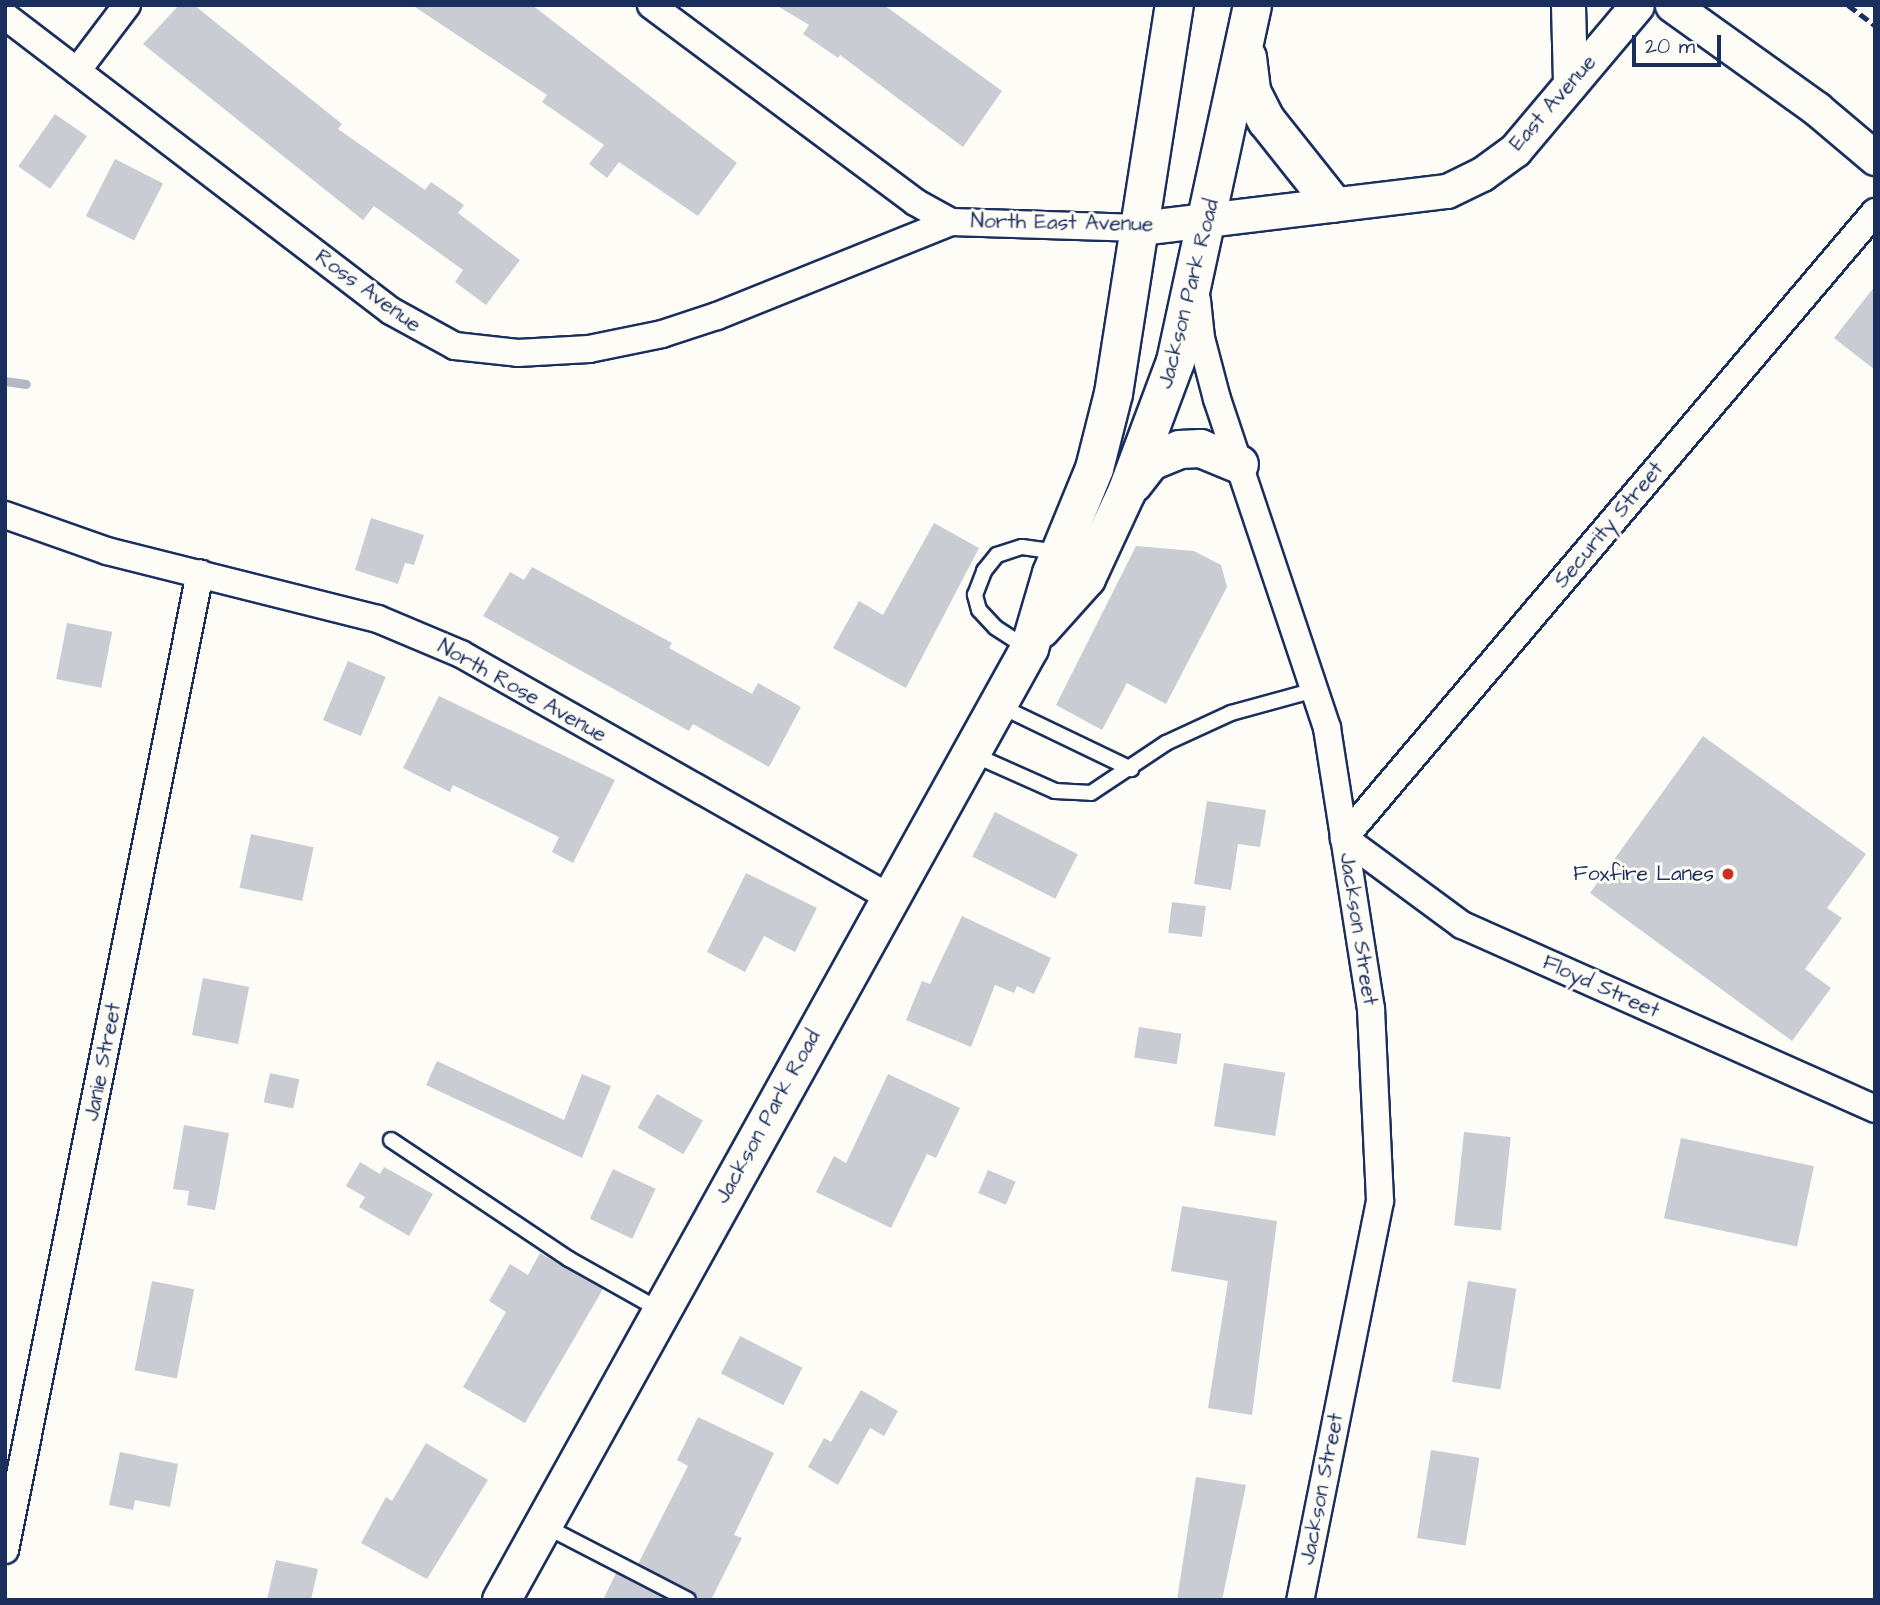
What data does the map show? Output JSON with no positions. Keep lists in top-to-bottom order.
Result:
{
  "streets": {
    "main road": ["Jackson Park Road"],
    "street": [
      "East Avenue",
      "North East Avenue",
      "Ross Avenue",
      "Security Street",
      "North Rose Avenue",
      "Jackson Street",
      "Floyd Street",
      "Janie Street"
    ]
  },
  "crossings": [
    ["East Avenue", "North East Avenue"],
    ["North East Avenue", "Ross Avenue"],
    ["North East Avenue", "Jackson Park Road"],
    ["Jackson Park Road", "North Rose Avenue"],
    ["Jackson Park Road", "Jackson Street"],
    ["Security Street", "Jackson Street"],
    ["Security Street", "Floyd Street"],
    ["North Rose Avenue", "Janie Street"],
    ["Jackson Street", "Floyd Street"]
  ],
  "places": ["Foxfire Lanes"],
  "scale_bar": "20 m"
}
